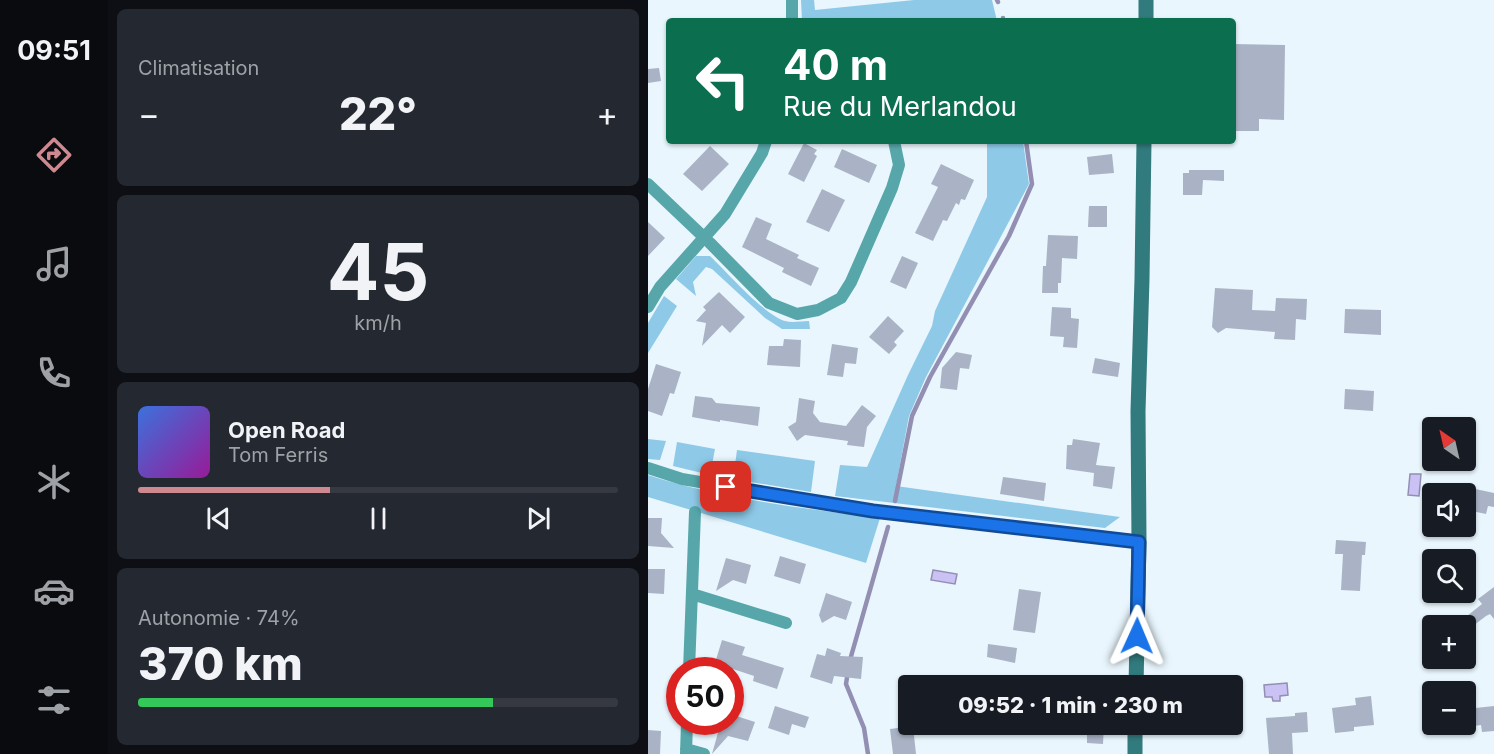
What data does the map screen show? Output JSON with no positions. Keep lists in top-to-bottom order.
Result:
{
  "north": "top left",
  "page": {
    "tabs": "09:51",
    "tile": [
      "Climatisation",
      ["45", "km/h"],
      ["Autonomie · 74%", "370 km"]
    ],
    "turn": ["40 m", "Rue du Merlandou"],
    "heat": ["−", "22°", "+"],
    "song": ["Open Road", "Tom Ferris"],
    "map_buttons": ["+", "−"],
    "limit": "50",
    "trip": "09:52 · 1 min · 230 m"
  }
}
